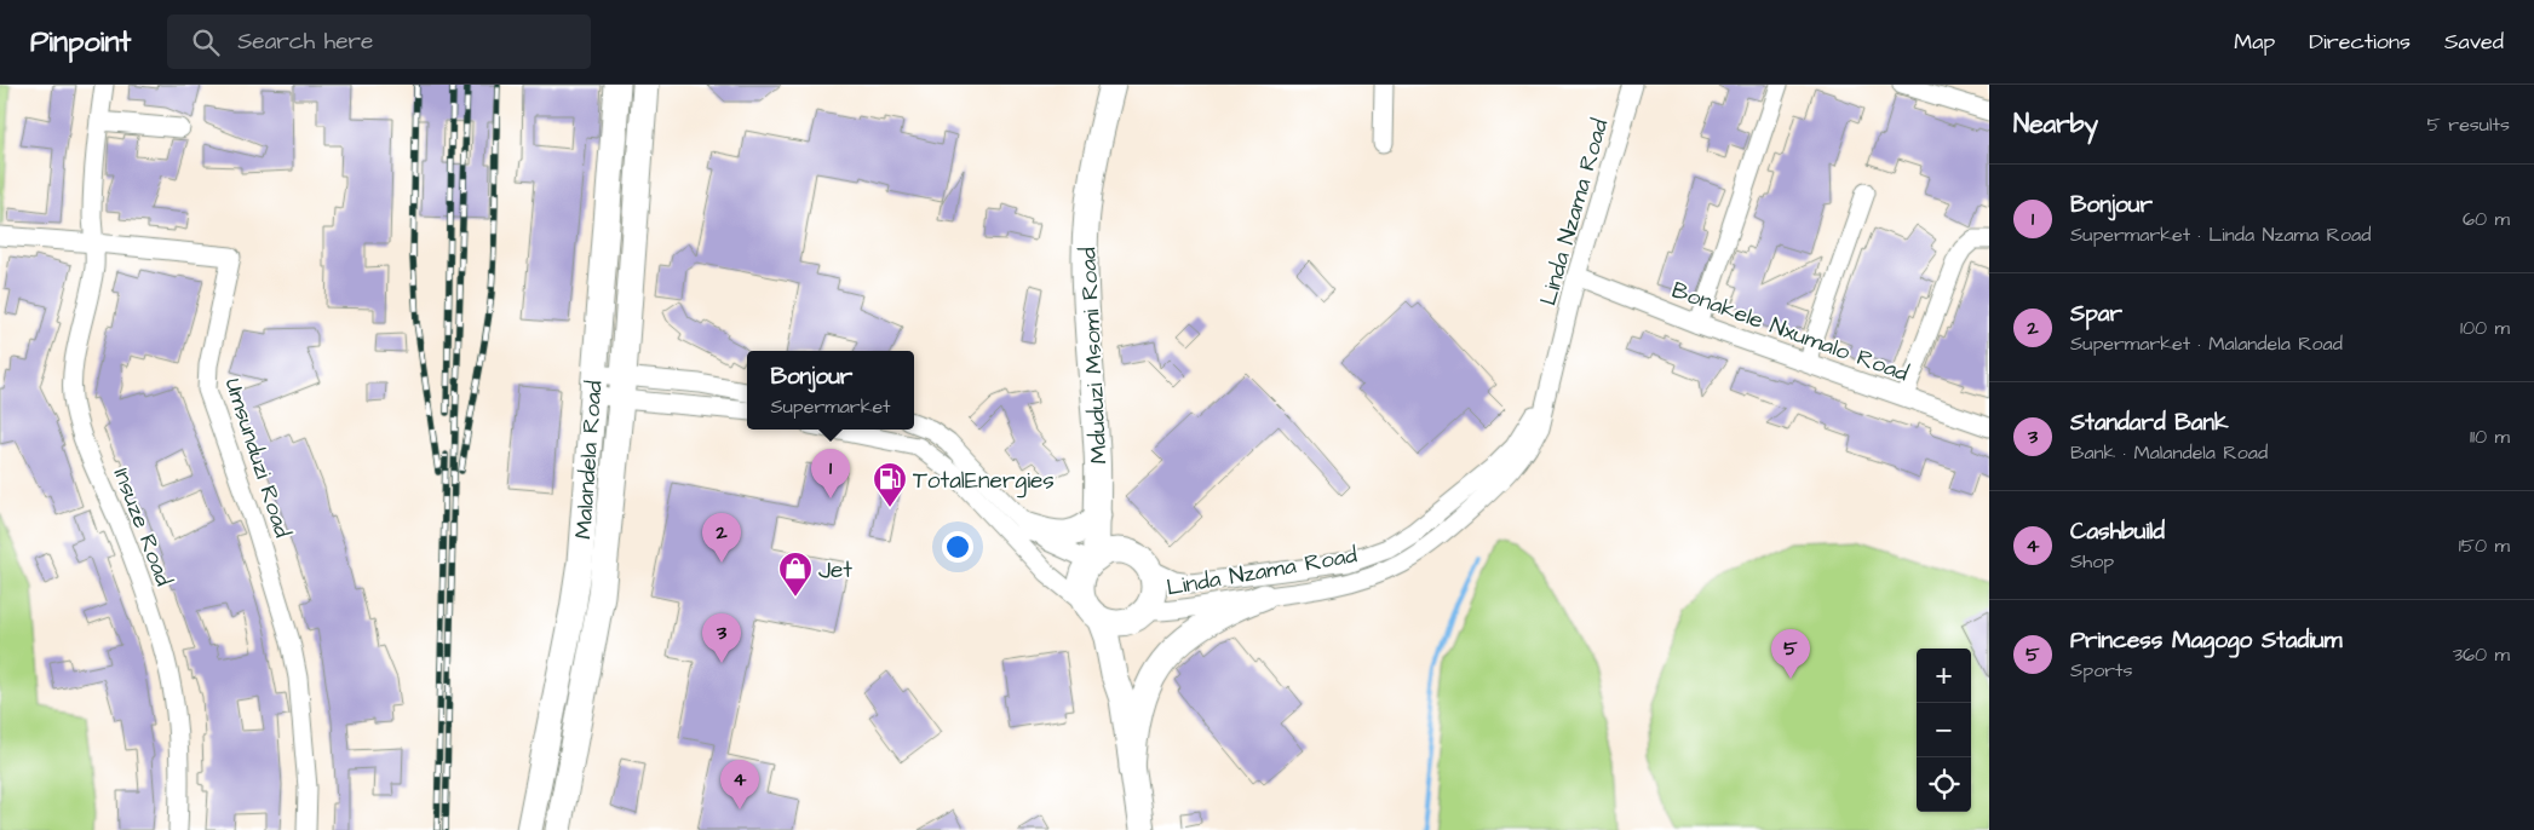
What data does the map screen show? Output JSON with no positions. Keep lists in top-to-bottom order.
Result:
{
  "streets": {
    "main road": ["Mduduzi Msomi Road", "Malandela Road"],
    "street": [
      "Linda Nzama Road",
      "Bonakele Nxumalo Road",
      "Umsunduzi Road",
      "Insuze Road"
    ]
  },
  "crossings": [
    ["Linda Nzama Road", "Bonakele Nxumalo Road"],
    ["Linda Nzama Road", "Mduduzi Msomi Road"],
    ["Umsunduzi Road", "Insuze Road"]
  ],
  "places": {
    "fuel station": ["TotalEnergies"],
    "shop": ["Jet"]
  },
  "page": {
    "header": "Pinpoint",
    "search": "Search here",
    "nav": ["Map", "Directions", "Saved"],
    "heading": ["Nearby", "5 results"],
    "list": [
      {
        "mark": "1",
        "name": "Bonjour",
        "note": "Supermarket · Linda Nzama Road",
        "value": "60 m"
      },
      {
        "mark": "2",
        "name": "Spar",
        "note": "Supermarket · Malandela Road",
        "value": "100 m"
      },
      {
        "mark": "3",
        "name": "Standard Bank",
        "note": "Bank · Malandela Road",
        "value": "110 m"
      },
      {
        "mark": "4",
        "name": "Cashbuild",
        "note": "Shop",
        "value": "150 m"
      },
      {
        "mark": "5",
        "name": "Princess Magogo Stadium",
        "note": "Sports",
        "value": "360 m"
      }
    ],
    "popup": ["Bonjour", "Supermarket"],
    "pins": [
      "1",
      "2",
      "3",
      "5",
      "4"
    ],
    "map_buttons": ["+", "−"]
  }
}
